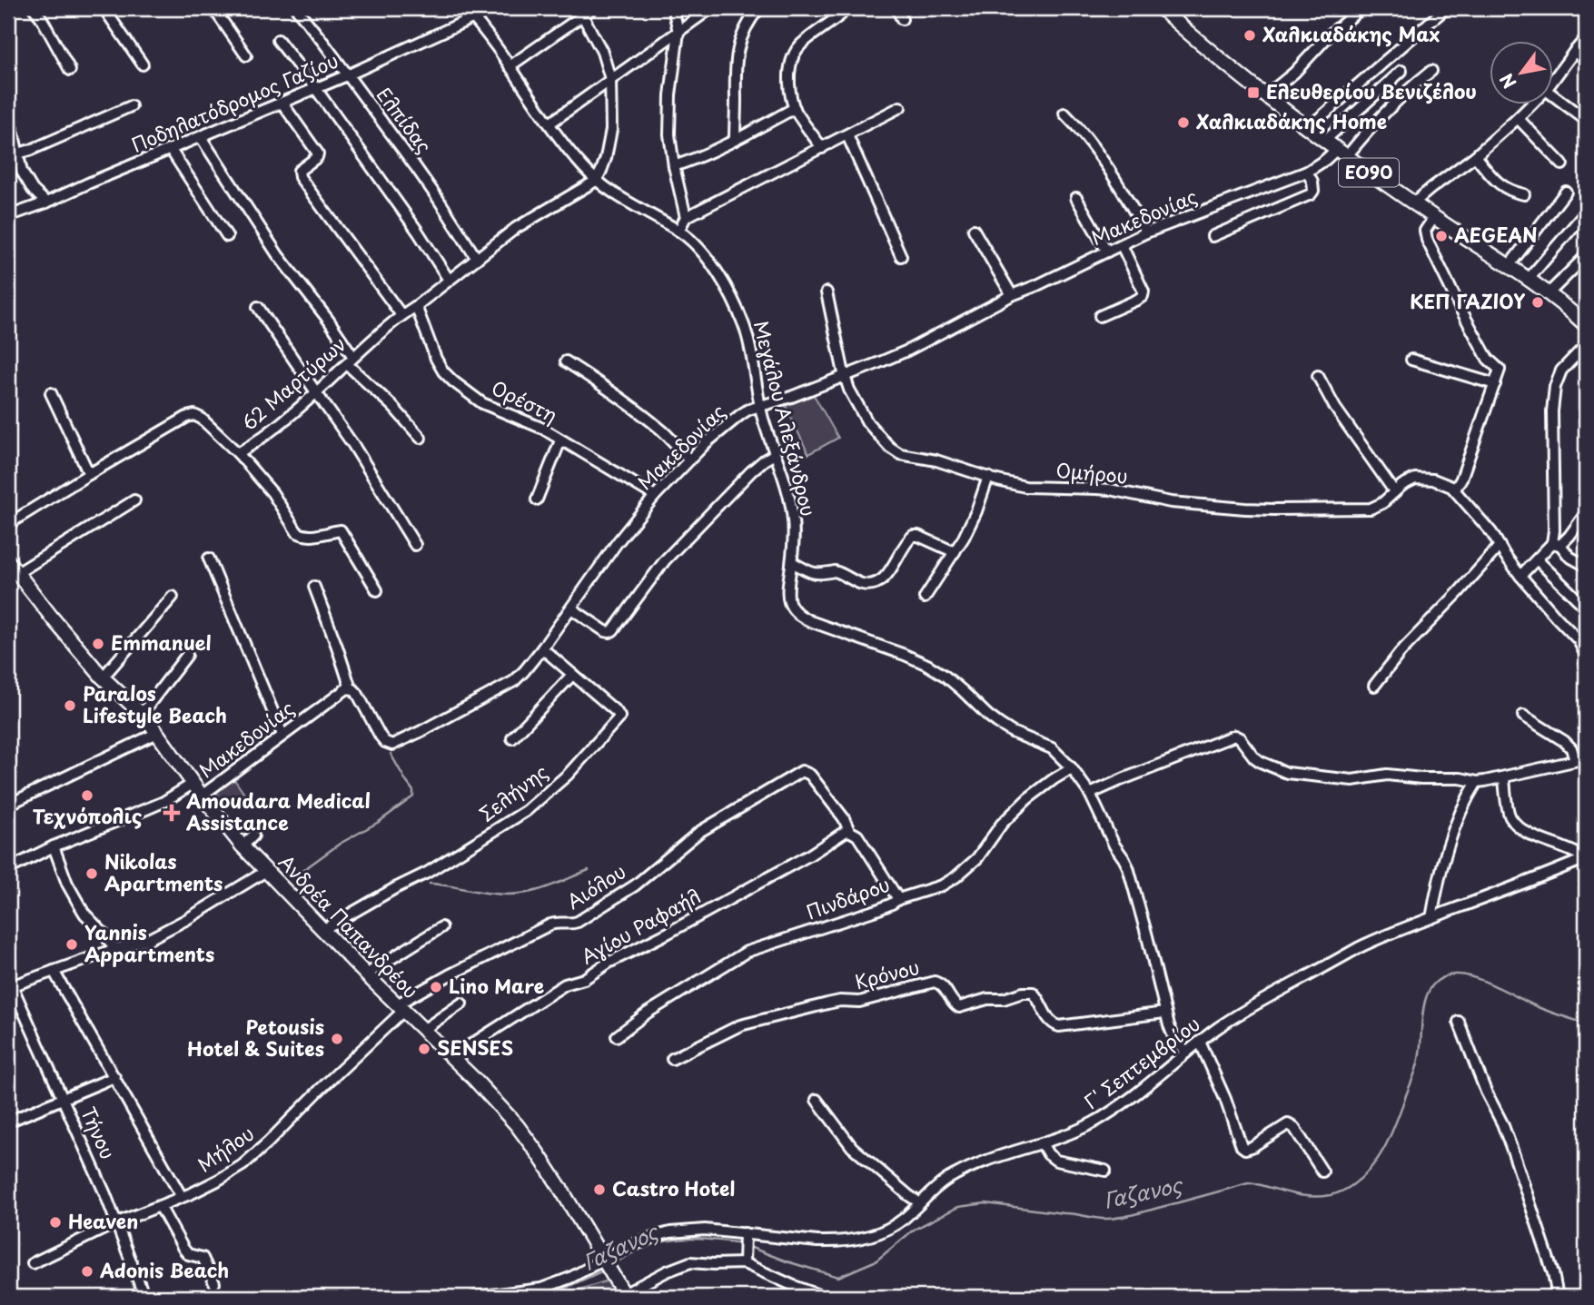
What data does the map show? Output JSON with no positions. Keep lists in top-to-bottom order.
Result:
{
  "streets": {
    "main road": ["ΕΟ90", "Ανδρέα Παπανδρέου"],
    "street": [
      "Ποδηλατόδρομος Γαζίου",
      "Ελπίδας",
      "Μακεδονίας",
      "62 Μαρτύρων",
      "Ορέστη",
      "Μεγάλου Αλεξάνδρου",
      "Ομήρου",
      "Σελήνης",
      "Αιόλου",
      "Πινδάρου",
      "Αγίου Ραφαήλ",
      "Κρόνου",
      "Γ' Σεπτεμβρίου",
      "Τήνου",
      "Μήλου"
    ]
  },
  "crossings": [
    ["Ποδηλατόδρομος Γαζίου", "Ελπίδας"],
    ["Ποδηλατόδρομος Γαζίου", "Μεγάλου Αλεξάνδρου"],
    ["Ελπίδας", "62 Μαρτύρων"],
    ["ΕΟ90", "Μακεδονίας"],
    ["Μακεδονίας", "Ορέστη"],
    ["Μακεδονίας", "Μεγάλου Αλεξάνδρου"],
    ["Μακεδονίας", "Ομήρου"],
    ["Μακεδονίας", "Σελήνης"],
    ["Μακεδονίας", "Ανδρέα Παπανδρέου"],
    ["62 Μαρτύρων", "Ορέστη"],
    ["62 Μαρτύρων", "Μεγάλου Αλεξάνδρου"],
    ["Μεγάλου Αλεξάνδρου", "Πινδάρου"],
    ["Μεγάλου Αλεξάνδρου", "Κρόνου"],
    ["Μεγάλου Αλεξάνδρου", "Γ' Σεπτεμβρίου"],
    ["Σελήνης", "Ανδρέα Παπανδρέου"],
    ["Αιόλου", "Ανδρέα Παπανδρέου"],
    ["Αιόλου", "Αγίου Ραφαήλ"],
    ["Αιόλου", "Μήλου"],
    ["Ανδρέα Παπανδρέου", "Αγίου Ραφαήλ"],
    ["Ανδρέα Παπανδρέου", "Γ' Σεπτεμβρίου"],
    ["Ανδρέα Παπανδρέου", "Μήλου"],
    ["Τήνου", "Μήλου"]
  ],
  "water": ["Γαζανος"],
  "places": {
    "other": [
      "Χαλκιαδάκης Max",
      "Χαλκιαδάκης Home",
      "AEGEAN",
      "ΚΕΠ ΓΑΖΙΟΥ",
      "Emmanuel",
      "Paralos Lifestyle Beach",
      "Τεχνόπολις",
      "Nikolas Apartments",
      "Yannis Appartments",
      "Lino Mare",
      "Petousis Hotel & Suites",
      "SENSES",
      "Castro Hotel",
      "Heaven",
      "Adonis Beach"
    ],
    "transit": ["Ελευθερίου Βενιζέλου"],
    "health": ["Amoudara Medical Assistance"]
  },
  "north": "bottom left"
}
